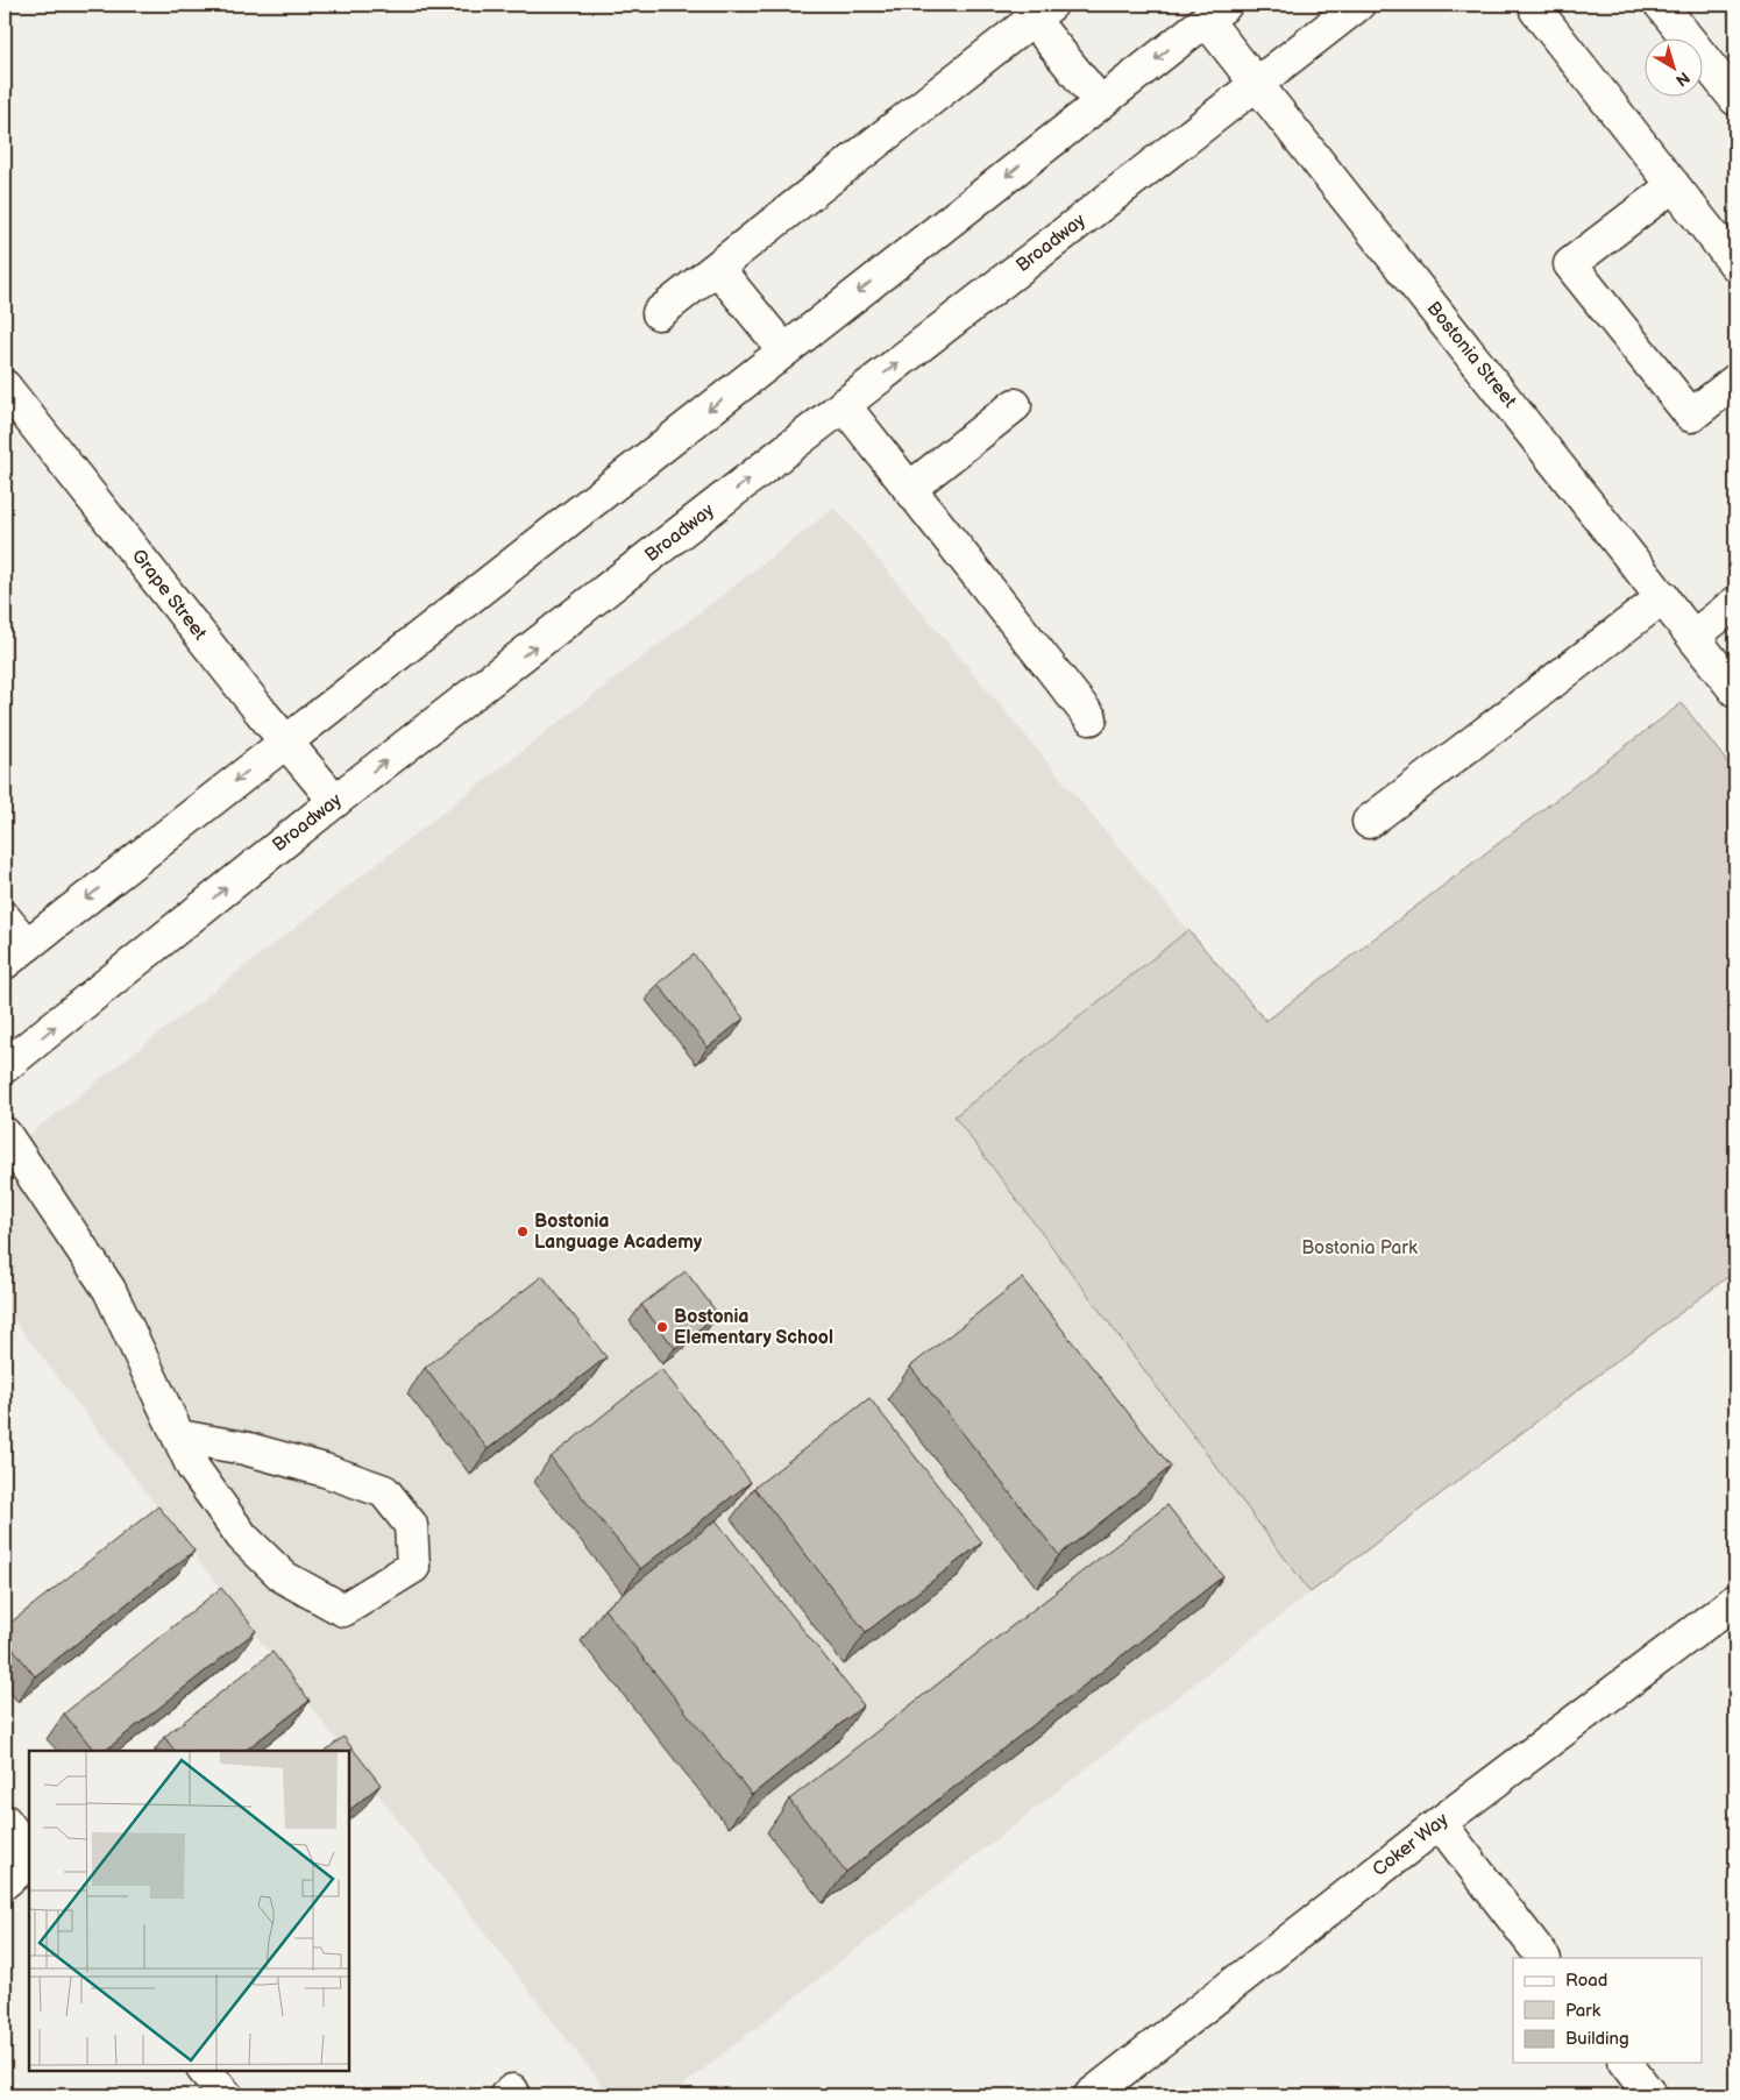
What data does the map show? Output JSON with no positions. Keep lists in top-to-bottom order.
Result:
{
  "streets": {
    "main road": [
      "Broadway",
      "Bostonia Street",
      "Grape Street",
      "Coker Way"
    ]
  },
  "crossings": [
    ["Broadway", "Bostonia Street"],
    ["Broadway", "Grape Street"]
  ],
  "parks": ["Bostonia Park"],
  "places": ["Bostonia Language Academy", "Bostonia Elementary School"],
  "legend": ["Road", "Park", "Building"],
  "north": "bottom right"
}
